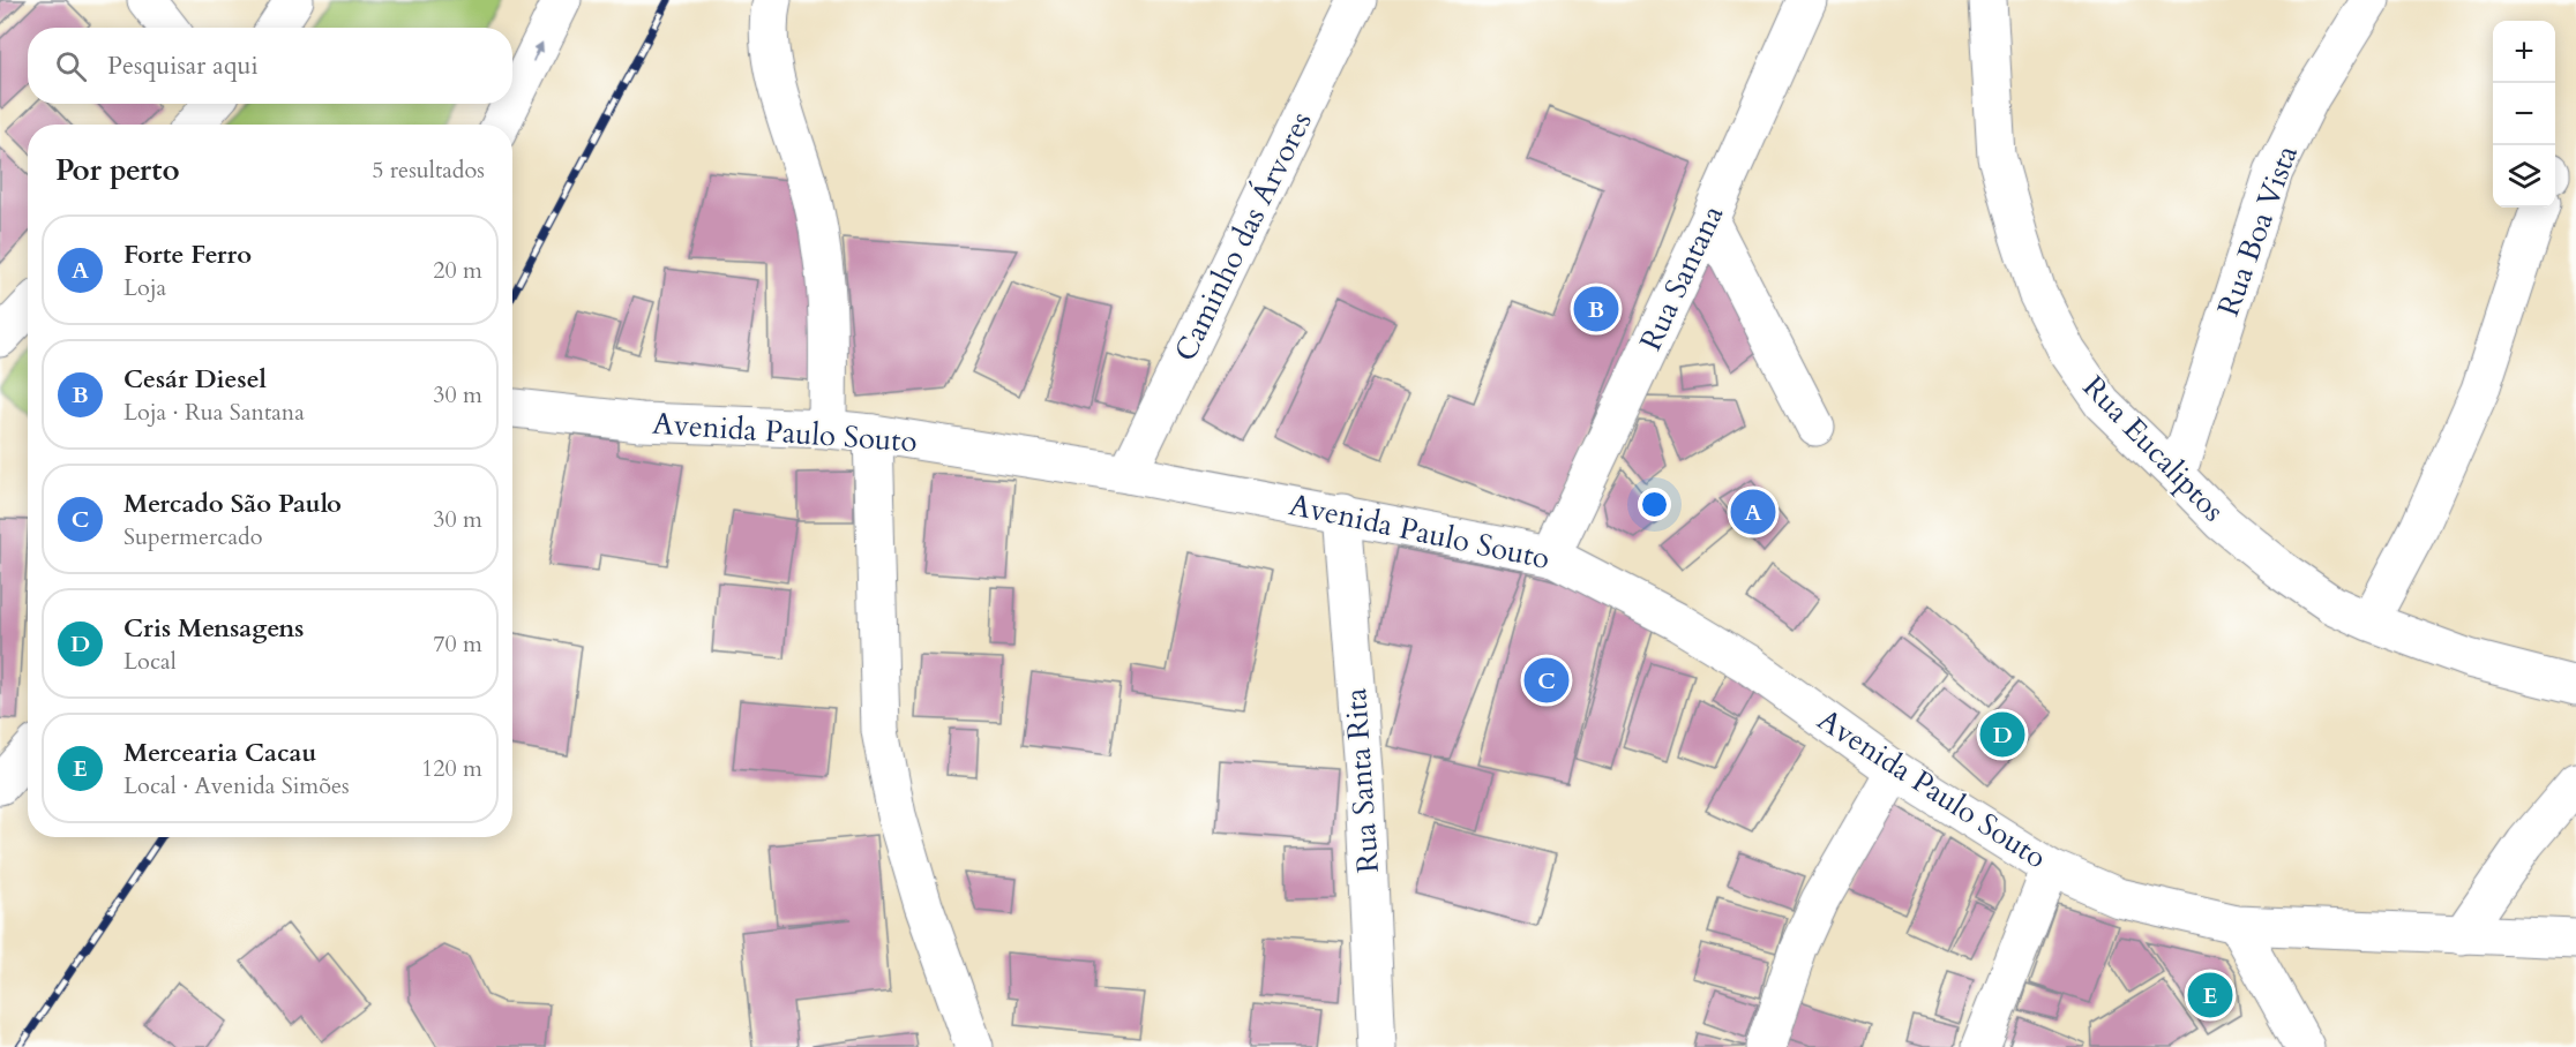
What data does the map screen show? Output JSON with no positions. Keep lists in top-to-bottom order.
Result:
{
  "streets": {
    "street": [
      "Rua Boa Vista",
      "Caminho das Árvores",
      "Rua Santana",
      "Avenida Paulo Souto",
      "Rua Eucaliptos",
      "Rua Santa Rita"
    ]
  },
  "crossings": [
    ["Rua Boa Vista", "Rua Eucaliptos"],
    ["Caminho das Árvores", "Avenida Paulo Souto"],
    ["Rua Santana", "Avenida Paulo Souto"],
    ["Avenida Paulo Souto", "Rua Santa Rita"]
  ],
  "page": {
    "map_buttons": ["+", "−"],
    "search": "Pesquisar aqui",
    "heading": ["Por perto", "5 resultados"],
    "list": [
      {
        "mark": "A",
        "name": "Forte Ferro",
        "note": "Loja",
        "value": "20 m"
      },
      {
        "mark": "B",
        "name": "Cesár Diesel",
        "note": "Loja · Rua Santana",
        "value": "30 m"
      },
      {
        "mark": "C",
        "name": "Mercado São Paulo",
        "note": "Supermercado",
        "value": "30 m"
      },
      {
        "mark": "D",
        "name": "Cris Mensagens",
        "note": "Local",
        "value": "70 m"
      },
      {
        "mark": "E",
        "name": "Mercearia Cacau",
        "note": "Local · Avenida Simões",
        "value": "120 m"
      }
    ],
    "pins": [
      "B",
      "A",
      "C",
      "D",
      "E"
    ]
  }
}
